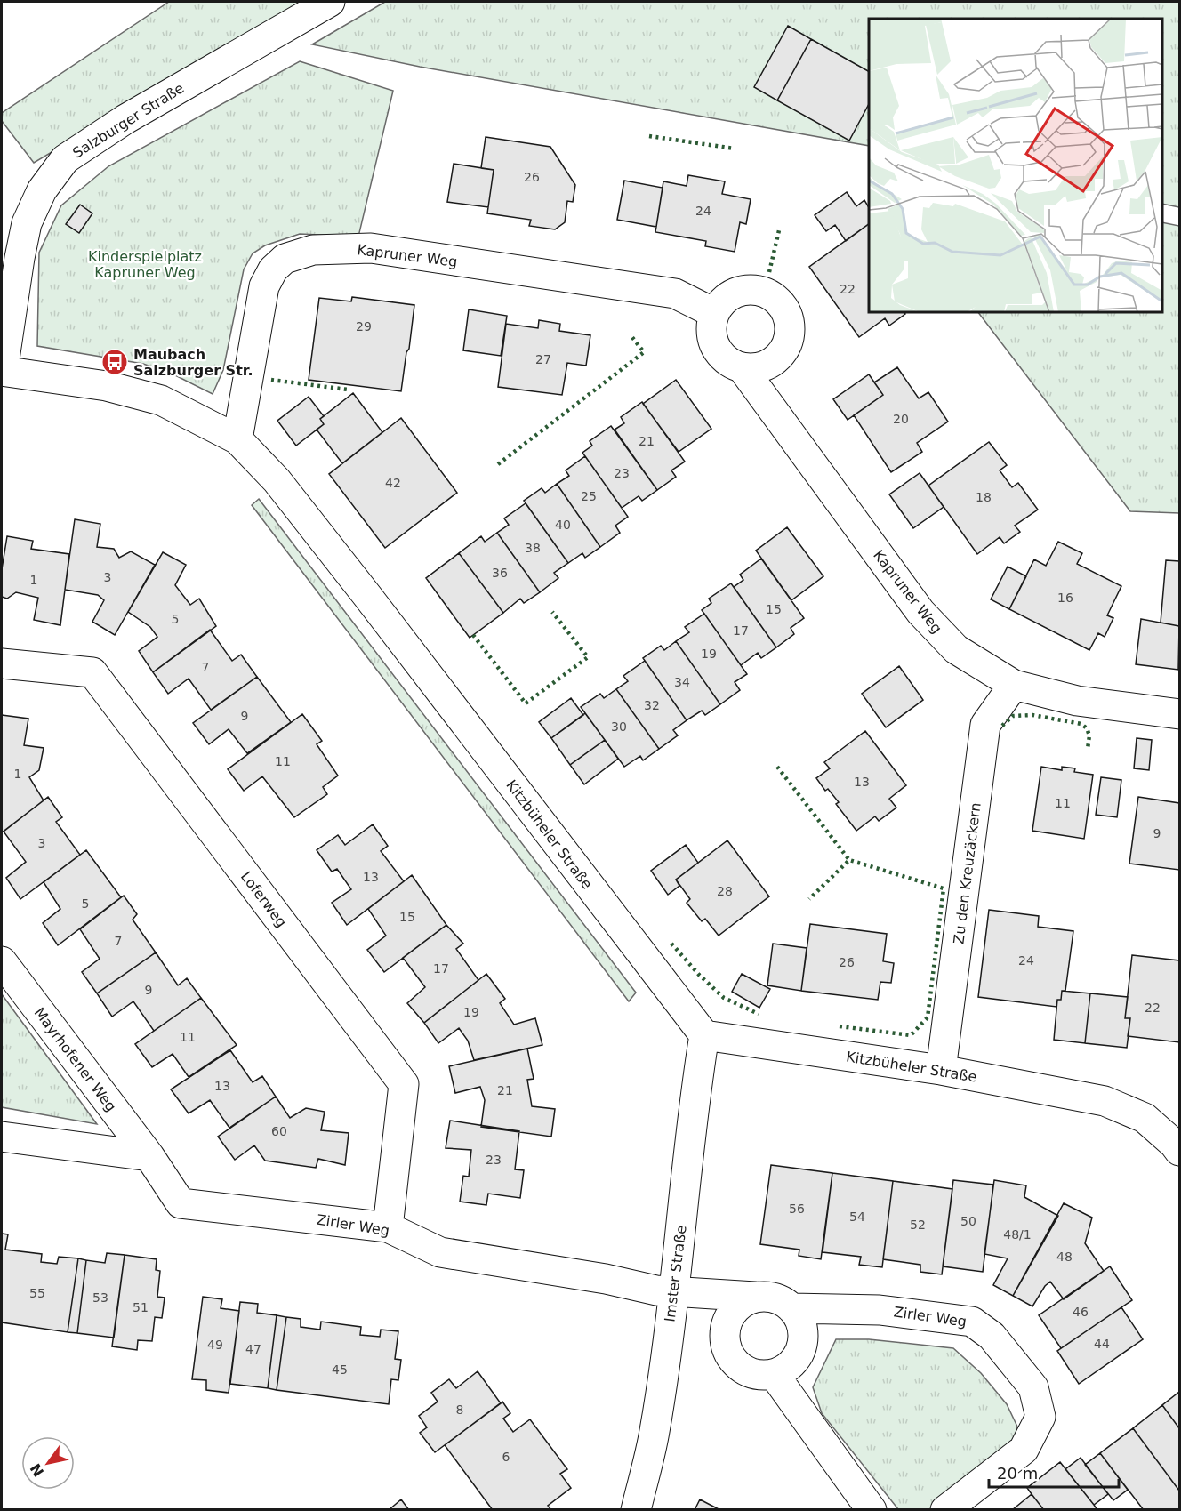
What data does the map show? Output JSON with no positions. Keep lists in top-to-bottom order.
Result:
{
  "streets": {
    "street": [
      "Salzburger Straße",
      "Kapruner Weg",
      "Kitzbüheler Straße",
      "Zu den Kreuzäckern",
      "Loferweg",
      "Mayrhofener Weg",
      "Zirler Weg",
      "Imster Straße"
    ]
  },
  "crossings": [
    ["Salzburger Straße", "Kitzbüheler Straße"],
    ["Kapruner Weg", "Kitzbüheler Straße"],
    ["Kapruner Weg", "Zu den Kreuzäckern"],
    ["Kitzbüheler Straße", "Zu den Kreuzäckern"],
    ["Kitzbüheler Straße", "Imster Straße"],
    ["Loferweg", "Zirler Weg"],
    ["Mayrhofener Weg", "Zirler Weg"],
    ["Zirler Weg", "Imster Straße"]
  ],
  "parks": ["Kinderspielplatz Kapruner Weg"],
  "places": {
    "bus stop": ["Maubach Salzburger Str."]
  },
  "house_numbers": [
    "26",
    "24",
    "22",
    "29",
    "27",
    "20",
    "21",
    "23",
    "42",
    "25",
    "18",
    "40",
    "38",
    "36",
    "3",
    "1",
    "16",
    "15",
    "5",
    "17",
    "19",
    "7",
    "34",
    "32",
    "9",
    "30",
    "11",
    "1",
    "13",
    "11",
    "9",
    "3",
    "13",
    "28",
    "5",
    "15",
    "7",
    "24",
    "26",
    "17",
    "9",
    "22",
    "19",
    "11",
    "13",
    "21",
    "60",
    "23",
    "56",
    "54",
    "50",
    "52",
    "48/1",
    "48",
    "55",
    "53",
    "51",
    "46",
    "44",
    "49",
    "47",
    "45",
    "8",
    "6"
  ],
  "scale_bar": "20 m",
  "north": "bottom left"
}
